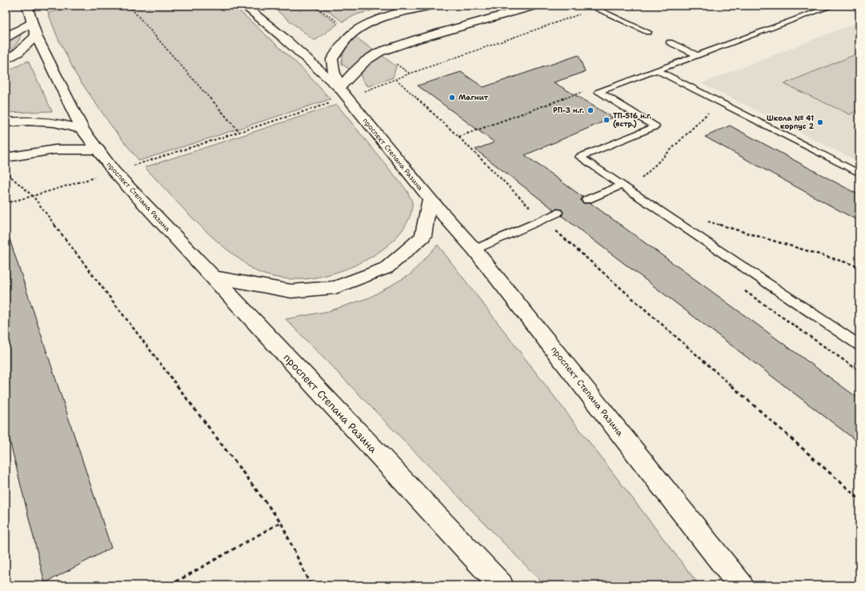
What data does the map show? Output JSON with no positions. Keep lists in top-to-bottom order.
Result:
{
  "streets": {
    "main road": ["проспект Степана Разина"]
  },
  "places": [
    "Магнит",
    "РП-3 н.г.",
    "ТП-516 н.г. (встр.)",
    "Школа № 41 корпус 2"
  ]
}
